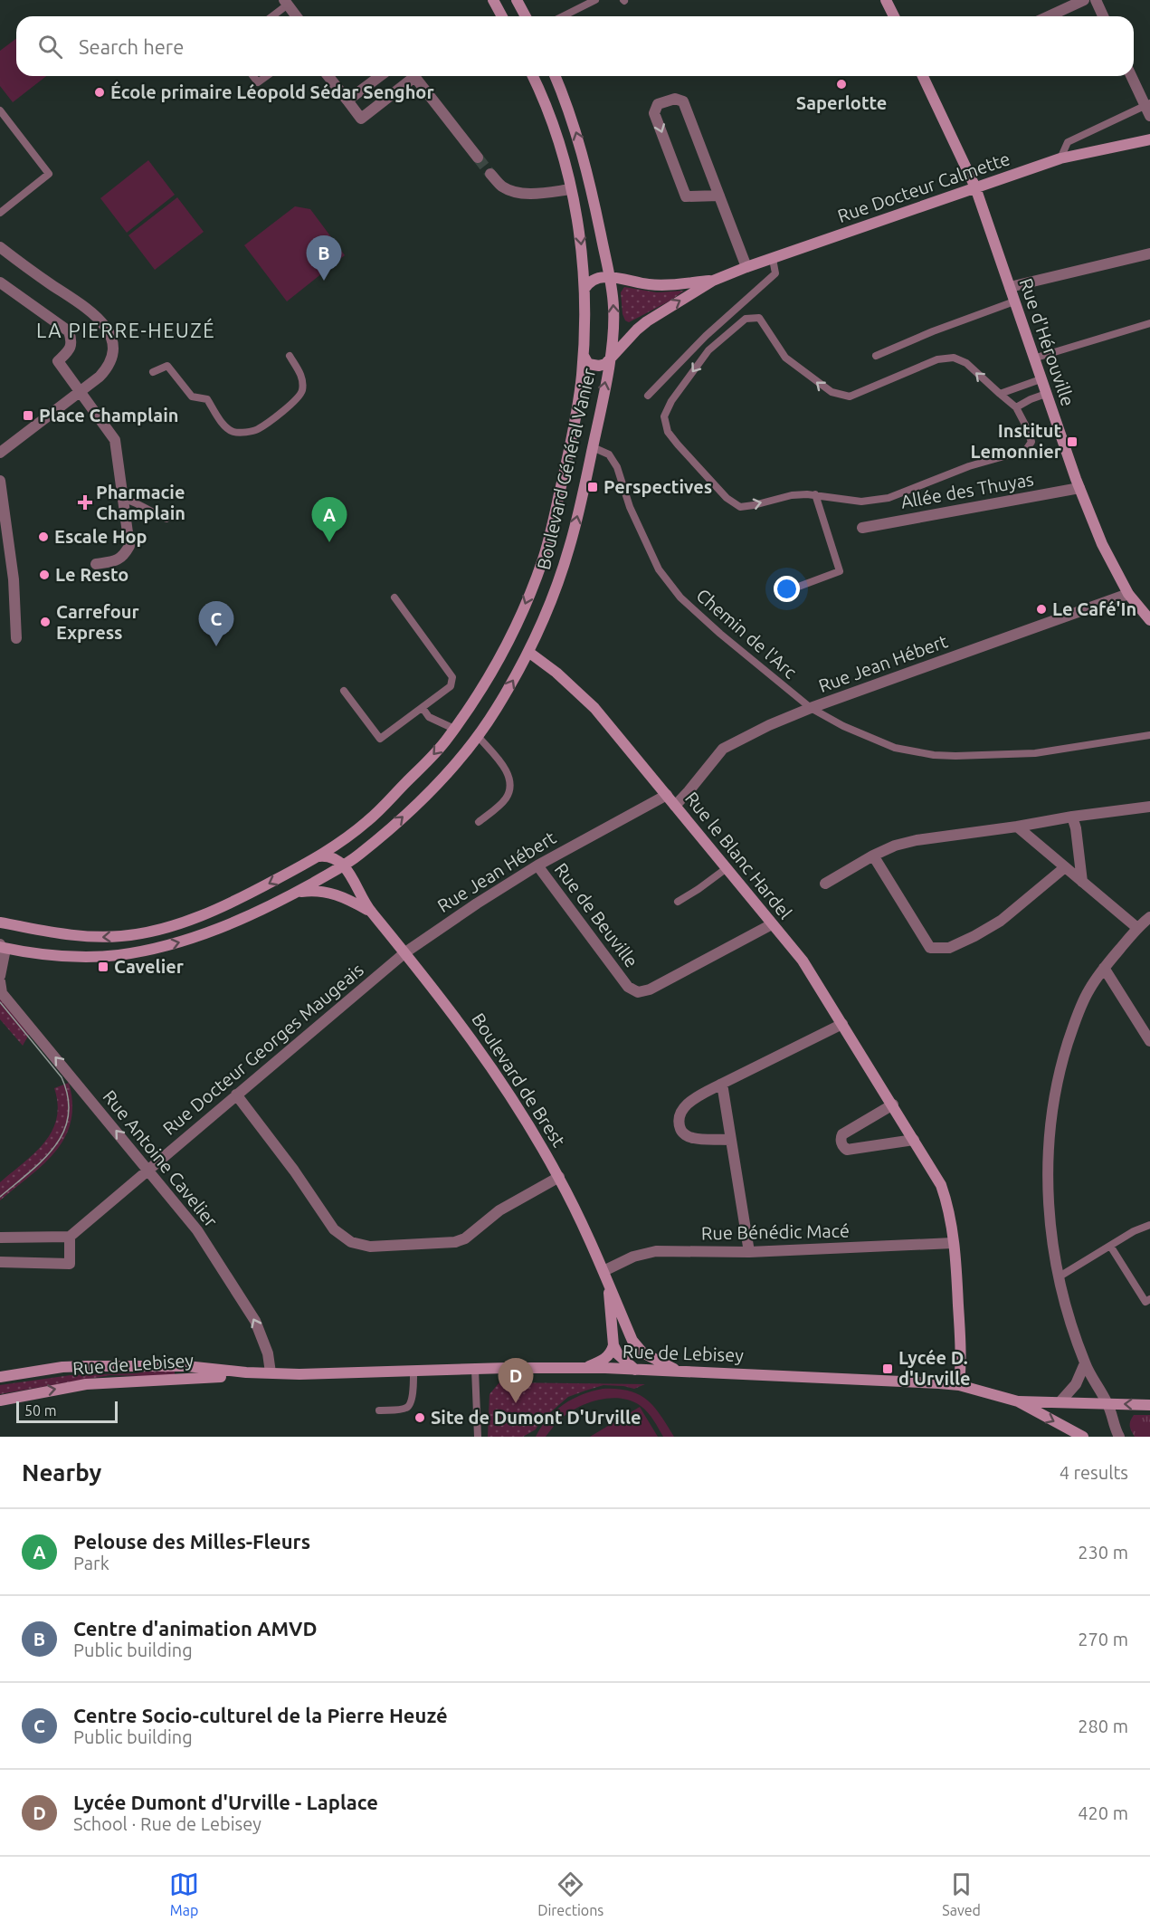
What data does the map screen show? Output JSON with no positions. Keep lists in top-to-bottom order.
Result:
{
  "streets": {
    "street": [
      "Rue Docteur Calmette",
      "Rue d'Hérouville",
      "Boulevard Général Vanier",
      "Allée des Thuyas",
      "Rue Jean Hébert",
      "Rue le Blanc Hardel",
      "Rue de Beuville",
      "Rue Docteur Georges Maugeais",
      "Boulevard de Brest",
      "Rue Antoine Cavelier",
      "Rue Bénédic Macé",
      "Rue de Lebisey"
    ],
    "lane": ["Chemin de l'Arc"]
  },
  "crossings": [
    ["Rue Docteur Calmette", "Rue d'Hérouville"],
    ["Rue Docteur Calmette", "Boulevard Général Vanier"],
    ["Rue d'Hérouville", "Allée des Thuyas"],
    ["Rue d'Hérouville", "Rue Jean Hébert"],
    ["Boulevard Général Vanier", "Chemin de l'Arc"],
    ["Boulevard Général Vanier", "Rue le Blanc Hardel"],
    ["Chemin de l'Arc", "Rue Jean Hébert"],
    ["Rue Jean Hébert", "Rue le Blanc Hardel"],
    ["Rue Jean Hébert", "Rue de Beuville"],
    ["Rue Jean Hébert", "Rue Docteur Georges Maugeais"],
    ["Rue Jean Hébert", "Boulevard de Brest"],
    ["Rue le Blanc Hardel", "Rue de Beuville"],
    ["Rue le Blanc Hardel", "Rue Bénédic Macé"],
    ["Rue le Blanc Hardel", "Rue de Lebisey"],
    ["Rue Docteur Georges Maugeais", "Boulevard de Brest"],
    ["Rue Docteur Georges Maugeais", "Rue Antoine Cavelier"],
    ["Boulevard de Brest", "Rue Bénédic Macé"],
    ["Boulevard de Brest", "Rue de Lebisey"],
    ["Rue Antoine Cavelier", "Rue de Lebisey"]
  ],
  "one_way": ["Rue Antoine Cavelier"],
  "districts": ["LA PIERRE-HEUZÉ"],
  "places": {
    "other": [
      "Saperlotte",
      "École primaire Léopold Sédar Senghor",
      "Escale Hop",
      "Le Resto",
      "Le Café'In",
      "Carrefour Express",
      "Site de Dumont D'Urville"
    ],
    "transit": [
      "Place Champlain",
      "Institut Lemonnier",
      "Perspectives",
      "Cavelier",
      "Lycée D. d'Urville"
    ],
    "health": ["Pharmacie Champlain"]
  },
  "scale_bar": "50 m",
  "page": {
    "search": "Search here",
    "pins": [
      "B",
      "A",
      "C",
      "D"
    ],
    "scale": "50 m",
    "heading": ["Nearby", "4 results"],
    "list": [
      {
        "mark": "A",
        "name": "Pelouse des Milles-Fleurs",
        "note": "Park",
        "value": "230 m"
      },
      {
        "mark": "B",
        "name": "Centre d'animation AMVD",
        "note": "Public building",
        "value": "270 m"
      },
      {
        "mark": "C",
        "name": "Centre Socio-culturel de la Pierre Heuzé",
        "note": "Public building",
        "value": "280 m"
      },
      {
        "mark": "D",
        "name": "Lycée Dumont d'Urville - Laplace",
        "note": "School · Rue de Lebisey",
        "value": "420 m"
      }
    ],
    "nav": ["Map", "Directions", "Saved"]
  }
}
